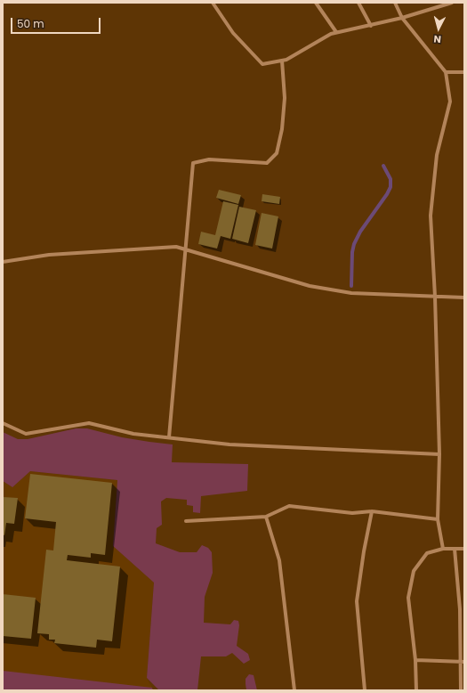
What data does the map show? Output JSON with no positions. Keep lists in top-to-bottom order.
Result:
{
  "scale_bar": "50 m",
  "north": "bottom"
}
